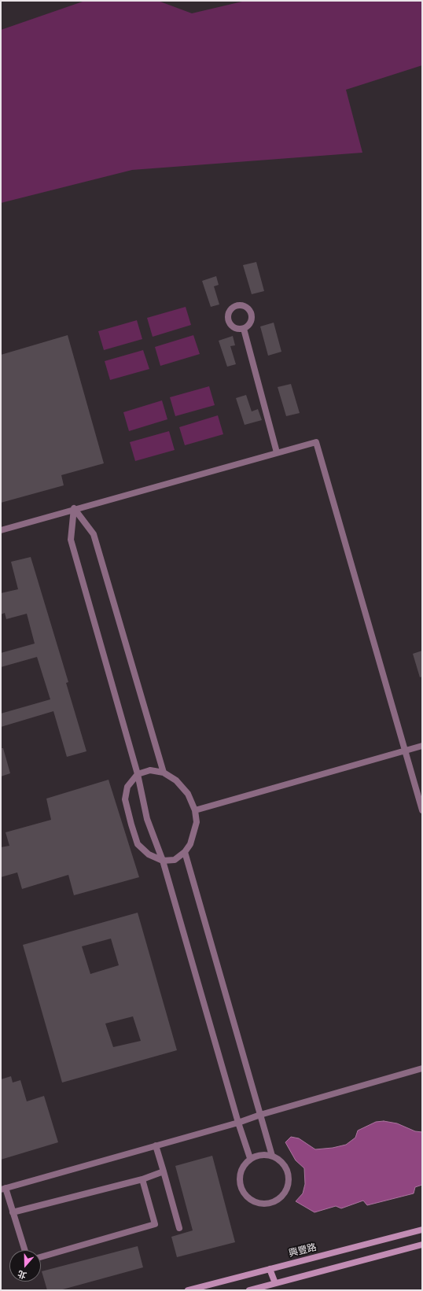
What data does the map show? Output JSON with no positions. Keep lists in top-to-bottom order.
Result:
{
  "streets": {
    "main road": ["興豐路"]
  },
  "north": "bottom"
}
